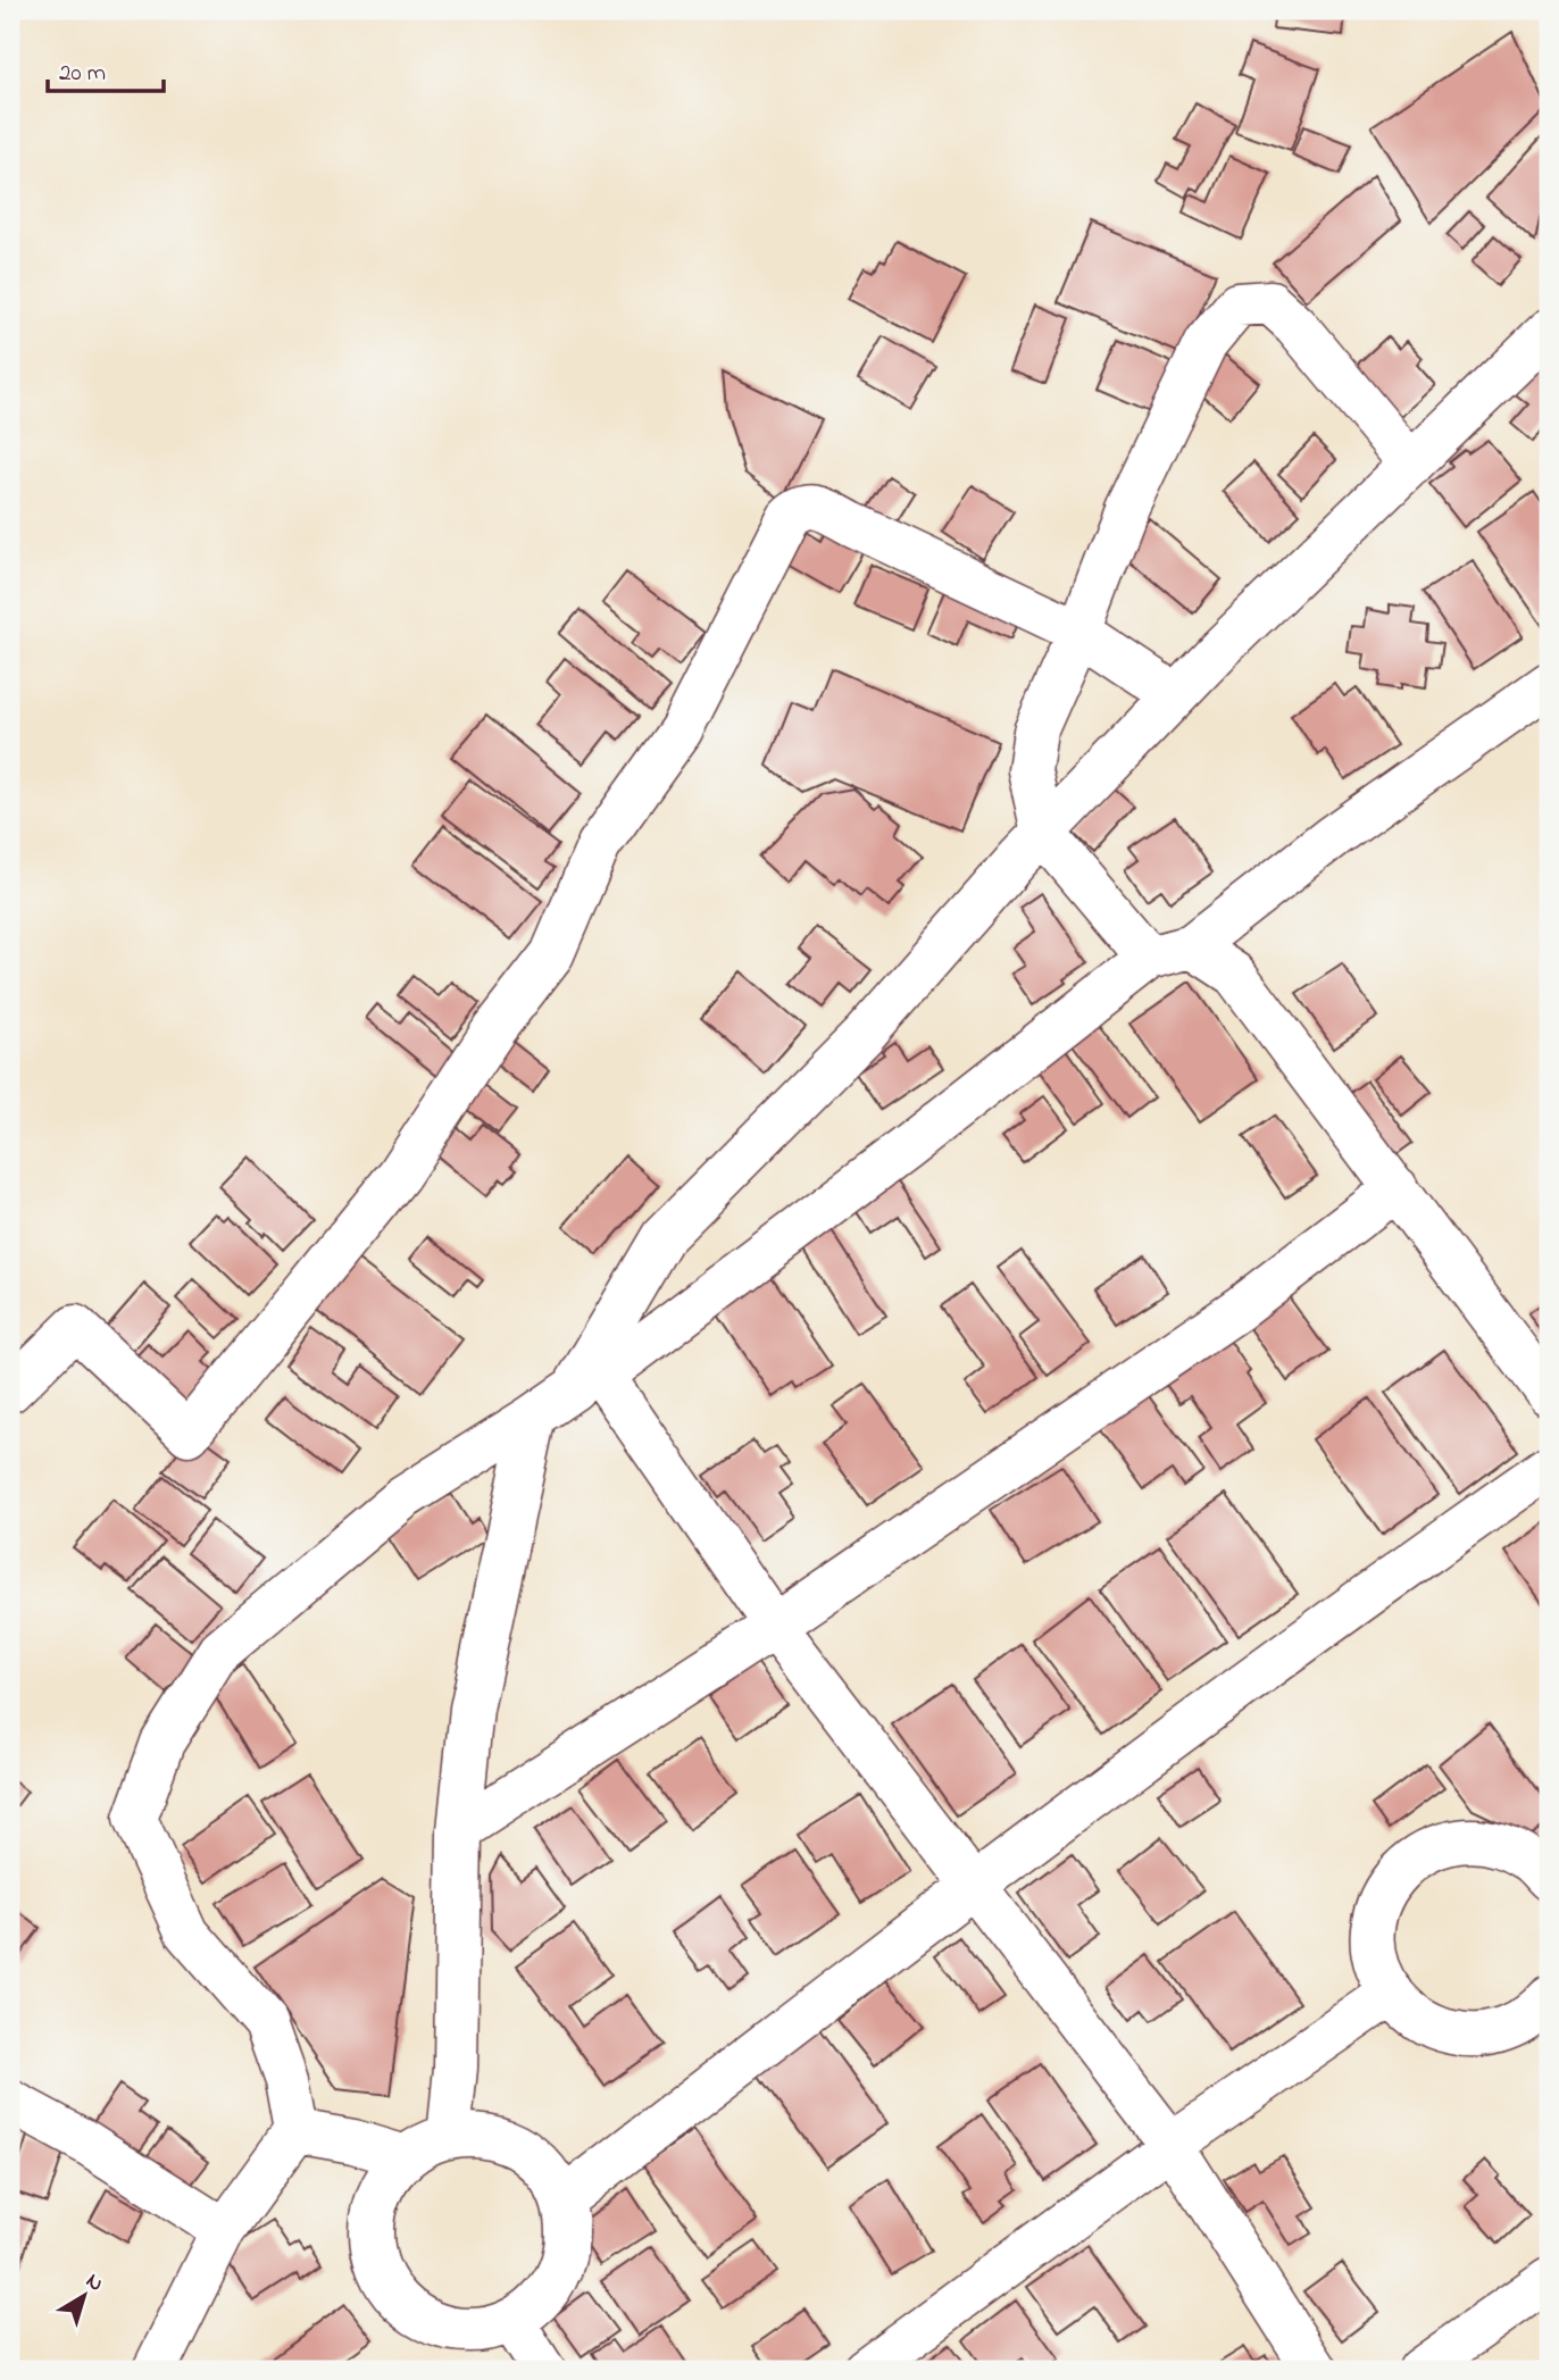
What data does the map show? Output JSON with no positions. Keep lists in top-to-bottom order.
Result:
{
  "scale_bar": "20 m",
  "north": "top right"
}
